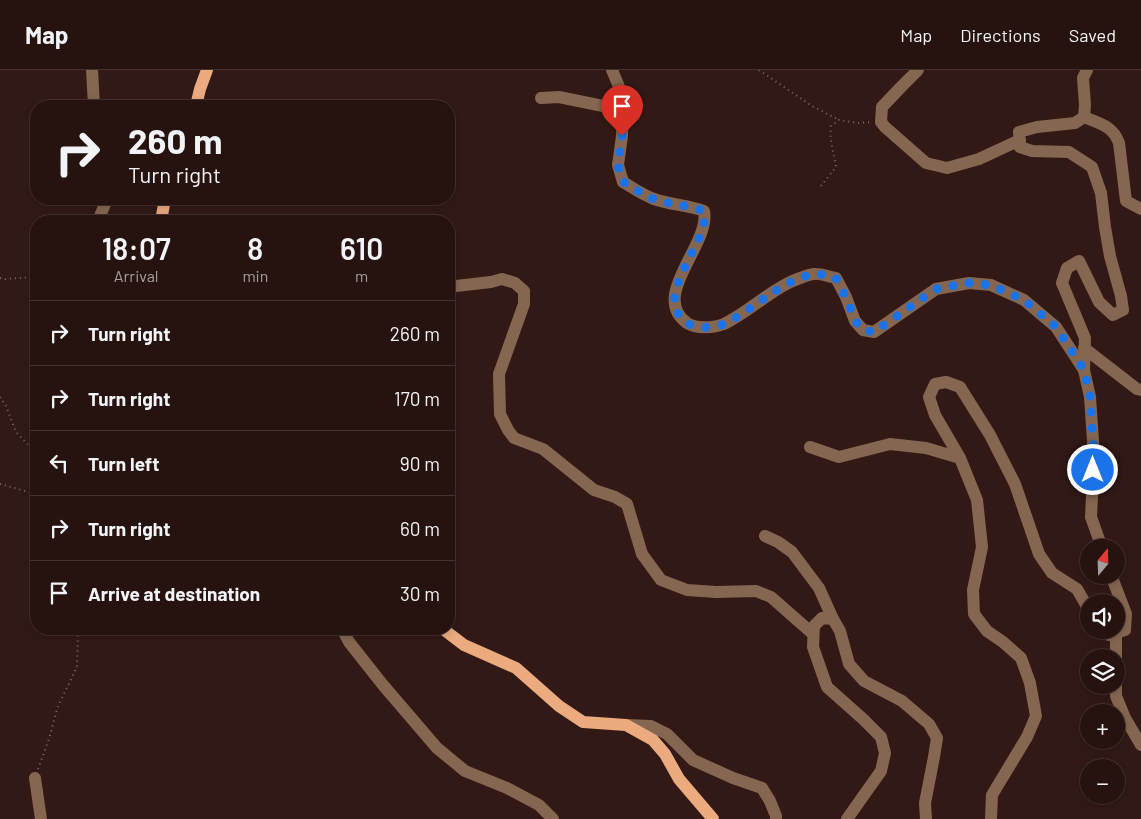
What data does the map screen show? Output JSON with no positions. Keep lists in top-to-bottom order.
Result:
{
  "north": "top",
  "page": {
    "header": "Map",
    "nav": ["Map", "Directions", "Saved"],
    "turn": ["260 m", "Turn right"],
    "eta": [
      "18:07",
      "Arrival",
      "8",
      "min",
      "610",
      "m"
    ],
    "list": [
      {
        "name": "Turn right",
        "value": "260 m"
      },
      {
        "name": "Turn right",
        "value": "170 m"
      },
      {
        "name": "Turn left",
        "value": "90 m"
      },
      {
        "name": "Turn right",
        "value": "60 m"
      },
      {
        "name": "Arrive at destination",
        "value": "30 m"
      }
    ],
    "map_buttons": ["+", "−"]
  }
}
